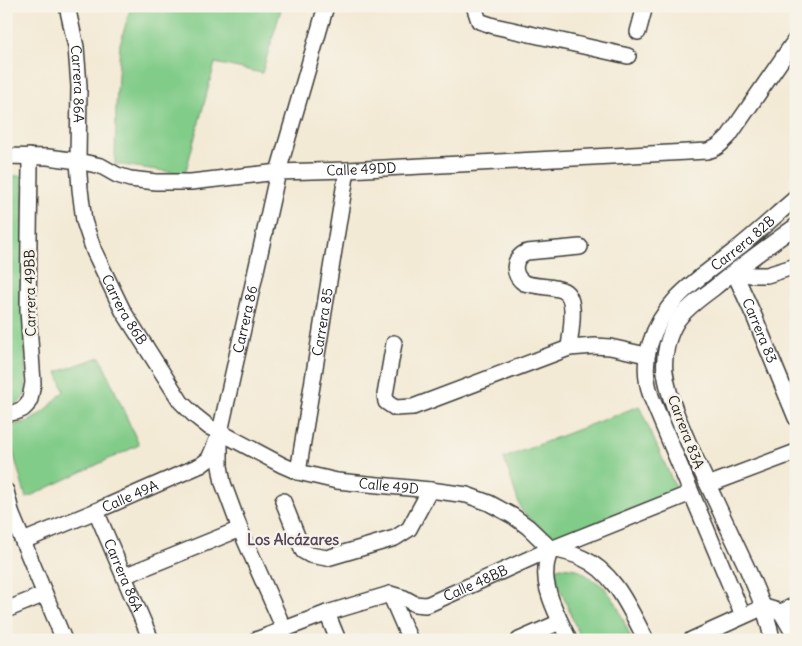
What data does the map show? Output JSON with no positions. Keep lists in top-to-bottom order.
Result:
{
  "streets": {
    "street": [
      "Carrera 86A",
      "Calle 49DD",
      "Carrera 82B",
      "Carrera 49BB",
      "Carrera 86B",
      "Carrera 86",
      "Carrera 85",
      "Carrera 83",
      "Carrera 83A",
      "Calle 49D",
      "Calle 49A",
      "Calle 48BB"
    ]
  },
  "crossings": [
    ["Carrera 86A", "Calle 49DD"],
    ["Carrera 86A", "Carrera 86B"],
    ["Carrera 86A", "Calle 49A"],
    ["Calle 49DD", "Carrera 49BB"],
    ["Calle 49DD", "Carrera 86B"],
    ["Calle 49DD", "Carrera 86"],
    ["Calle 49DD", "Carrera 85"],
    ["Carrera 82B", "Carrera 83"],
    ["Carrera 82B", "Carrera 83A"],
    ["Carrera 86B", "Carrera 86"],
    ["Carrera 86B", "Calle 49D"],
    ["Carrera 86B", "Calle 49A"],
    ["Carrera 86", "Calle 49D"],
    ["Carrera 86", "Calle 49A"],
    ["Carrera 85", "Calle 49D"],
    ["Carrera 83", "Carrera 83A"],
    ["Carrera 83A", "Calle 48BB"],
    ["Calle 49D", "Calle 49A"],
    ["Calle 49D", "Calle 48BB"]
  ],
  "districts": ["Los Alcázares"]
}
